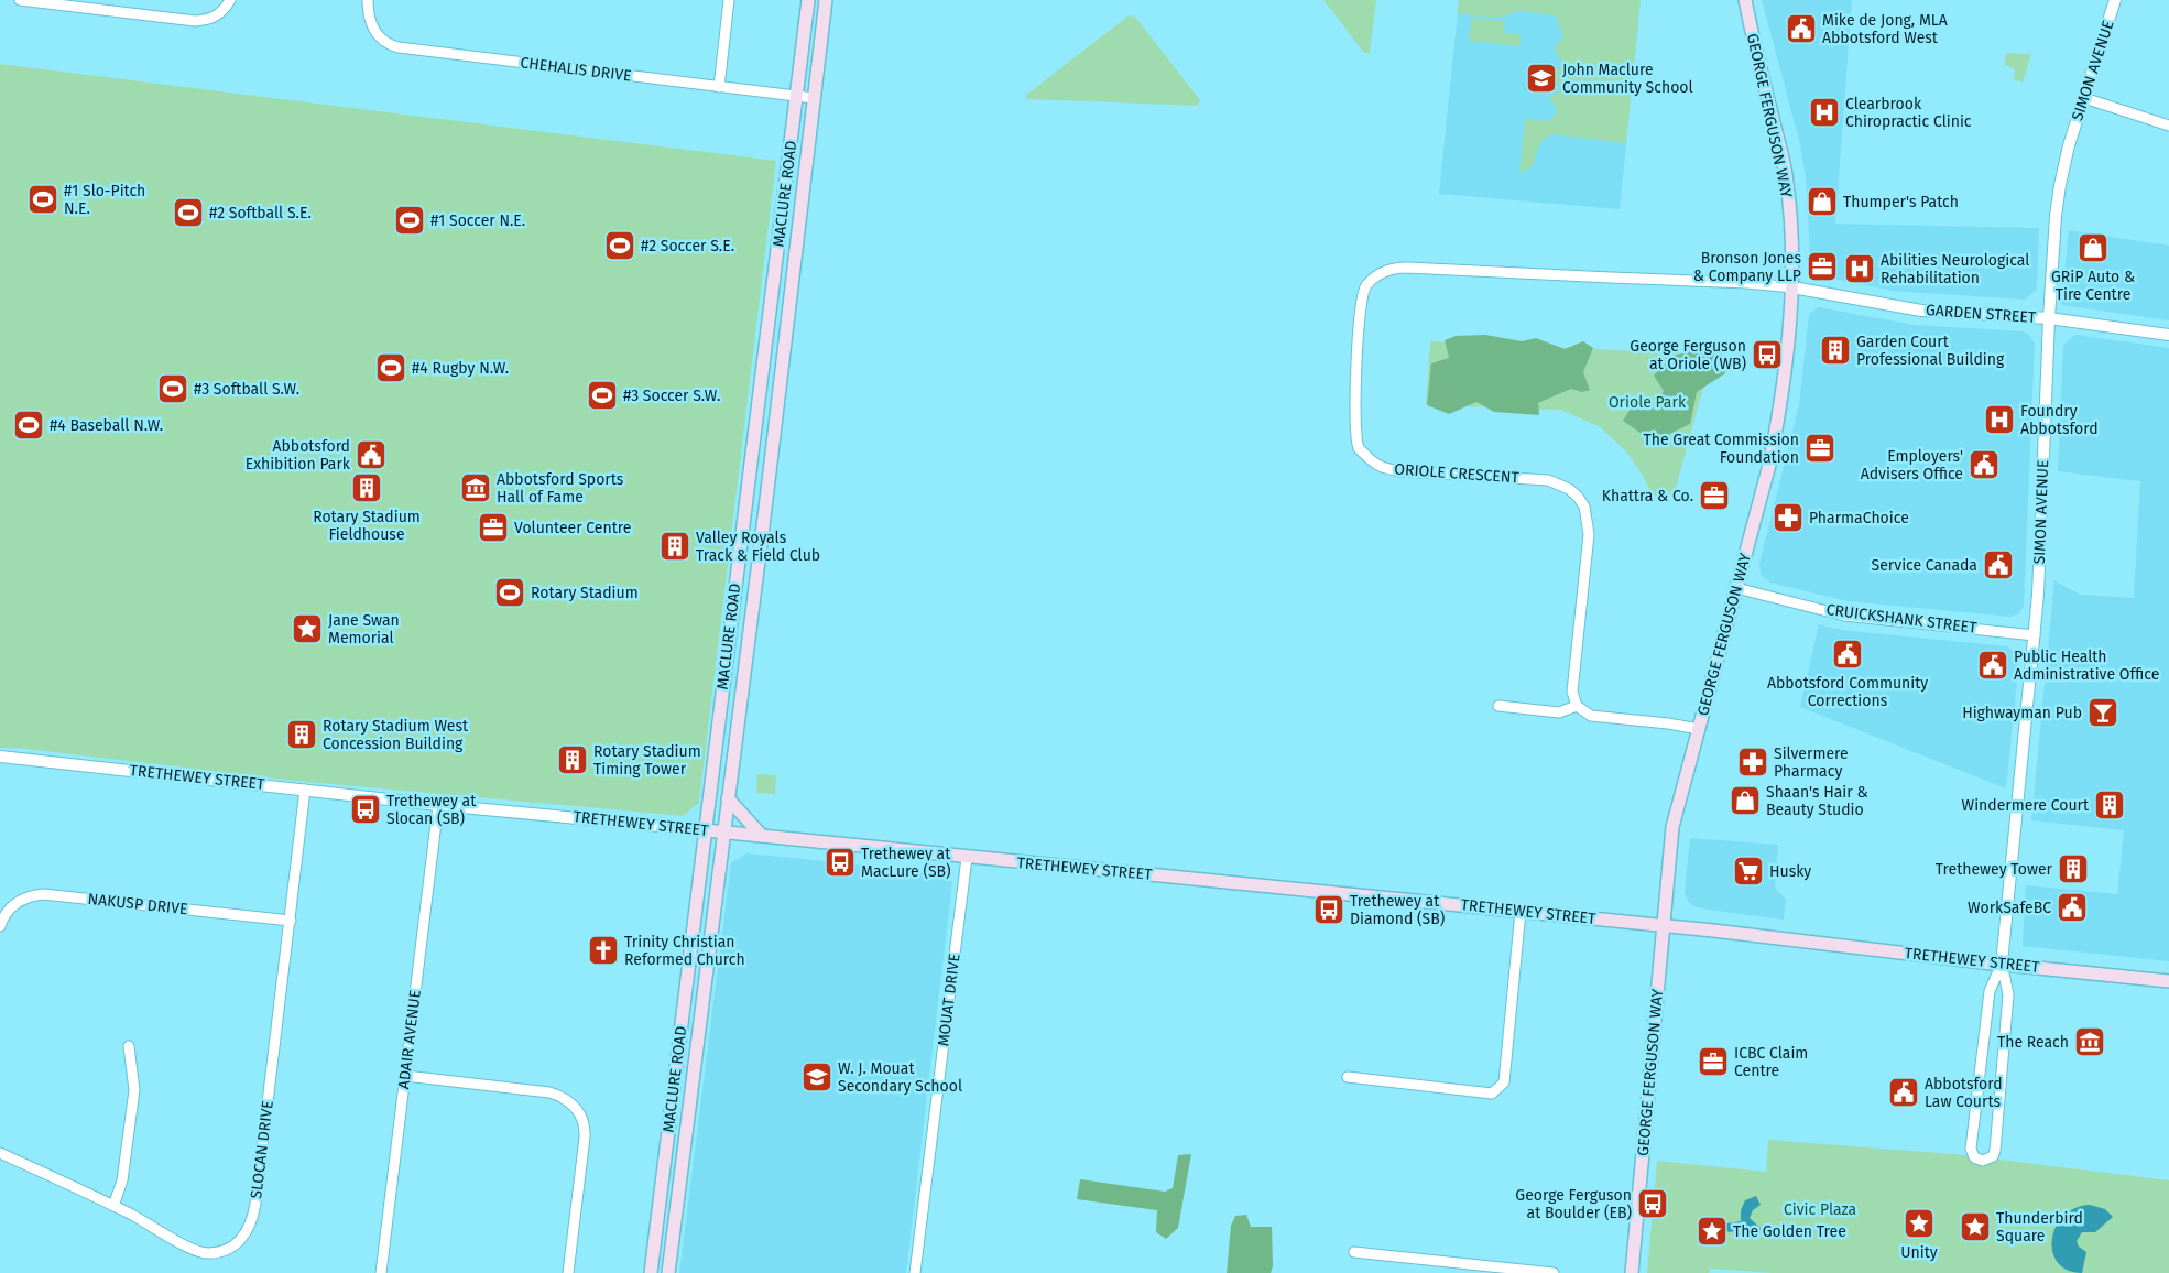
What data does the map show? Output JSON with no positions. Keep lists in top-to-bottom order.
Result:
{
  "streets": {
    "main road": ["GEORGE FERGUSON WAY", "MACLURE ROAD", "TRETHEWEY STREET"],
    "street": [
      "CHEHALIS DRIVE",
      "SIMON AVENUE",
      "GARDEN STREET",
      "ORIOLE CRESCENT",
      "CRUICKSHANK STREET",
      "NAKUSP DRIVE",
      "MOUAT DRIVE",
      "ADAIR AVENUE",
      "SLOCAN DRIVE"
    ]
  },
  "crossings": [
    ["CHEHALIS DRIVE", "MACLURE ROAD"],
    ["SIMON AVENUE", "GARDEN STREET"],
    ["SIMON AVENUE", "CRUICKSHANK STREET"],
    ["SIMON AVENUE", "TRETHEWEY STREET"],
    ["GEORGE FERGUSON WAY", "GARDEN STREET"],
    ["GEORGE FERGUSON WAY", "ORIOLE CRESCENT"],
    ["GEORGE FERGUSON WAY", "CRUICKSHANK STREET"],
    ["GEORGE FERGUSON WAY", "TRETHEWEY STREET"],
    ["MACLURE ROAD", "TRETHEWEY STREET"],
    ["GARDEN STREET", "ORIOLE CRESCENT"],
    ["TRETHEWEY STREET", "MOUAT DRIVE"],
    ["TRETHEWEY STREET", "ADAIR AVENUE"],
    ["TRETHEWEY STREET", "SLOCAN DRIVE"],
    ["NAKUSP DRIVE", "SLOCAN DRIVE"]
  ],
  "parks": ["Oriole Park", "Civic Plaza"],
  "places": {
    "public building": [
      "Mike de Jong, MLA Abbotsford West",
      "Abbotsford Exhibition Park",
      "Employers' Advisers Office",
      "Service Canada",
      "Abbotsford Community Corrections",
      "Public Health Administrative Office",
      "WorkSafeBC",
      "Abbotsford Law Courts"
    ],
    "school or university": ["John Maclure Community School", "W. J. Mouat Secondary School"],
    "hospital": ["Clearbrook Chiropractic Clinic", "Abilities Neurological Rehabilitation", "Foundry Abbotsford"],
    "sports": [
      "#1 Slo-Pitch N.E.",
      "#2 Softball S.E.",
      "#1 Soccer N.E.",
      "#2 Soccer S.E.",
      "#4 Rugby N.W.",
      "#3 Softball S.W.",
      "#3 Soccer S.W.",
      "#4 Baseball N.W.",
      "Rotary Stadium"
    ],
    "shop": ["Thumper's Patch", "GRiP Auto & Tire Centre", "Shaan's Hair & Beauty Studio"],
    "office": [
      "Bronson Jones & Company LLP",
      "The Great Commission Foundation",
      "Khattra & Co.",
      "Volunteer Centre",
      "ICBC Claim Centre"
    ],
    "building": [
      "Garden Court Professional Building",
      "Rotary Stadium Fieldhouse",
      "Valley Royals Track & Field Club",
      "Rotary Stadium West Concession Building",
      "Rotary Stadium Timing Tower",
      "Windermere Court",
      "Trethewey Tower"
    ],
    "bus stop": [
      "George Ferguson at Oriole (WB)",
      "Trethewey at Slocan (SB)",
      "Trethewey at MacLure (SB)",
      "Trethewey at Diamond (SB)",
      "George Ferguson at Boulder (EB)"
    ],
    "museum": ["Abbotsford Sports Hall of Fame", "The Reach"],
    "pharmacy": ["PharmaChoice", "Silvermere Pharmacy"],
    "place": [
      "Jane Swan Memorial",
      "Unity",
      "Thunderbird Square",
      "The Golden Tree"
    ],
    "bar": ["Highwayman Pub"],
    "supermarket": ["Husky"],
    "church": ["Trinity Christian Reformed Church"]
  }
}
